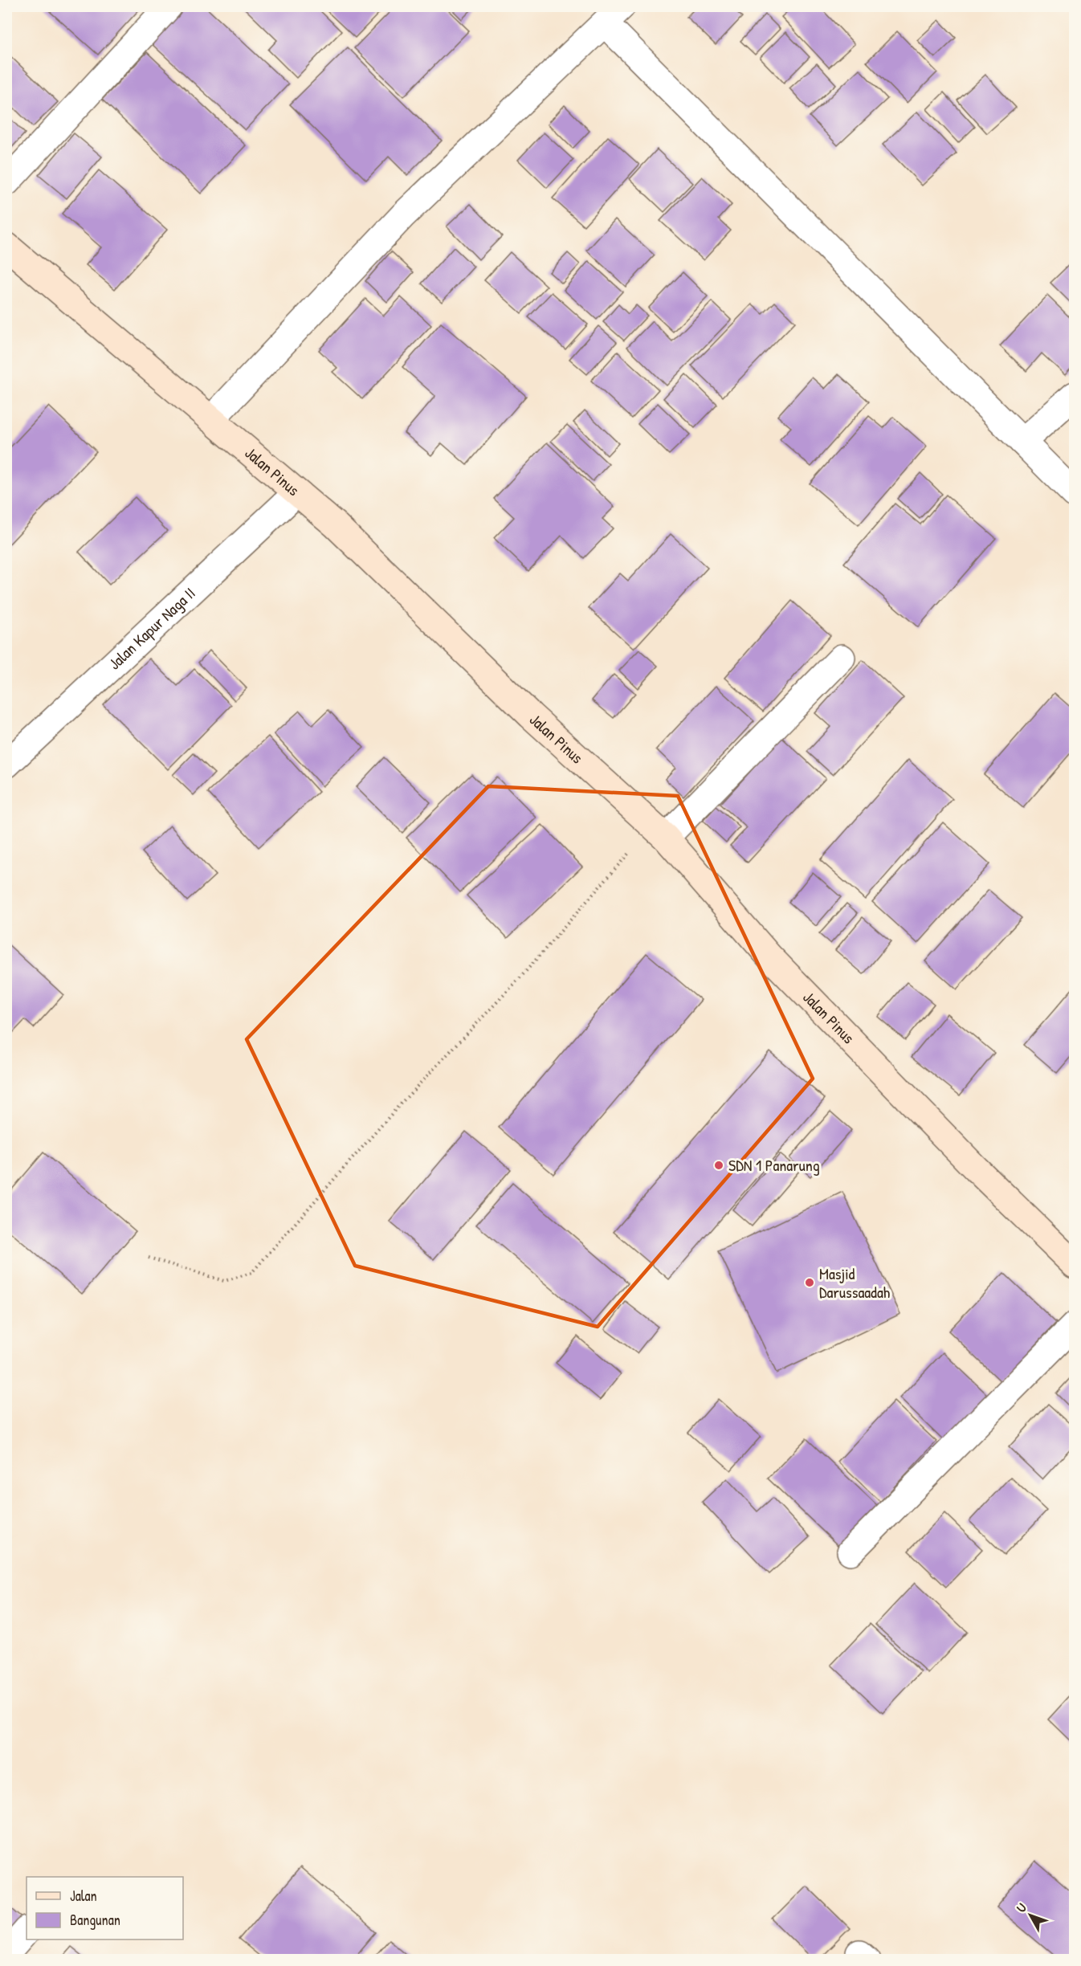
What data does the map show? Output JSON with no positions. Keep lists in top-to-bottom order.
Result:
{
  "streets": {
    "street": ["Jalan Pinus", "Jalan Kapur Naga II"]
  },
  "crossings": [
    ["Jalan Pinus", "Jalan Kapur Naga II"]
  ],
  "places": ["SDN 1 Panarung", "Masjid Darussaadah"],
  "legend": ["Jalan", "Bangunan"],
  "north": "top left"
}
